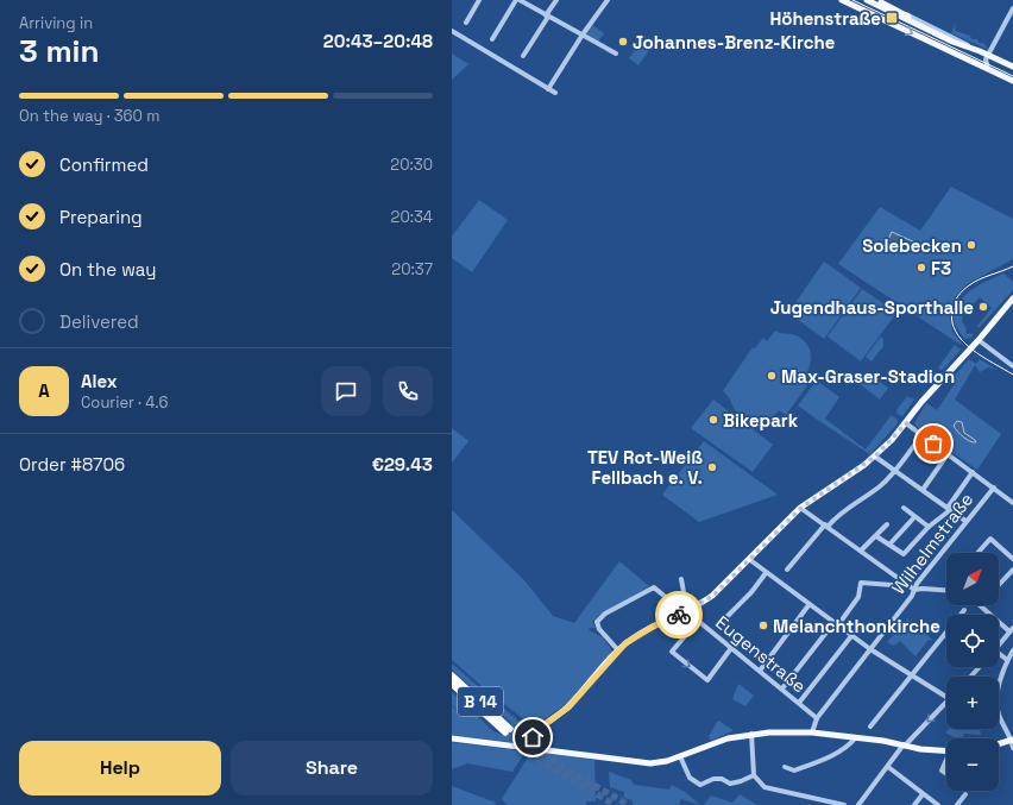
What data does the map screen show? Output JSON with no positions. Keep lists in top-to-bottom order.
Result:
{
  "streets": {
    "highway": ["B 14"],
    "street": ["Wilhelmstraße", "Eugenstraße"]
  },
  "crossings": [
    ["Wilhelmstraße", "Eugenstraße"]
  ],
  "places": {
    "transit": ["Höhenstraße"],
    "other": [
      "Johannes-Brenz-Kirche",
      "Solebecken",
      "F3",
      "Jugendhaus-Sporthalle",
      "Max-Graser-Stadion",
      "Bikepark",
      "TEV Rot-Weiß Fellbach e. V.",
      "Melanchthonkirche"
    ]
  },
  "north": "top right",
  "page": {
    "heading": ["3 min", "Arriving in", "20:43–20:48"],
    "panel": [
      "Alex",
      "Courier · 4.6",
      "Order #8706",
      "€29.43"
    ],
    "bar": "On the way · 360 m",
    "list": [
      ["Confirmed", "20:30"],
      ["Preparing", "20:34"],
      ["On the way", "20:37"],
      "Delivered"
    ],
    "round": "A",
    "map_buttons": ["+", "−"],
    "buttons": ["Help", "Share"]
  }
}
